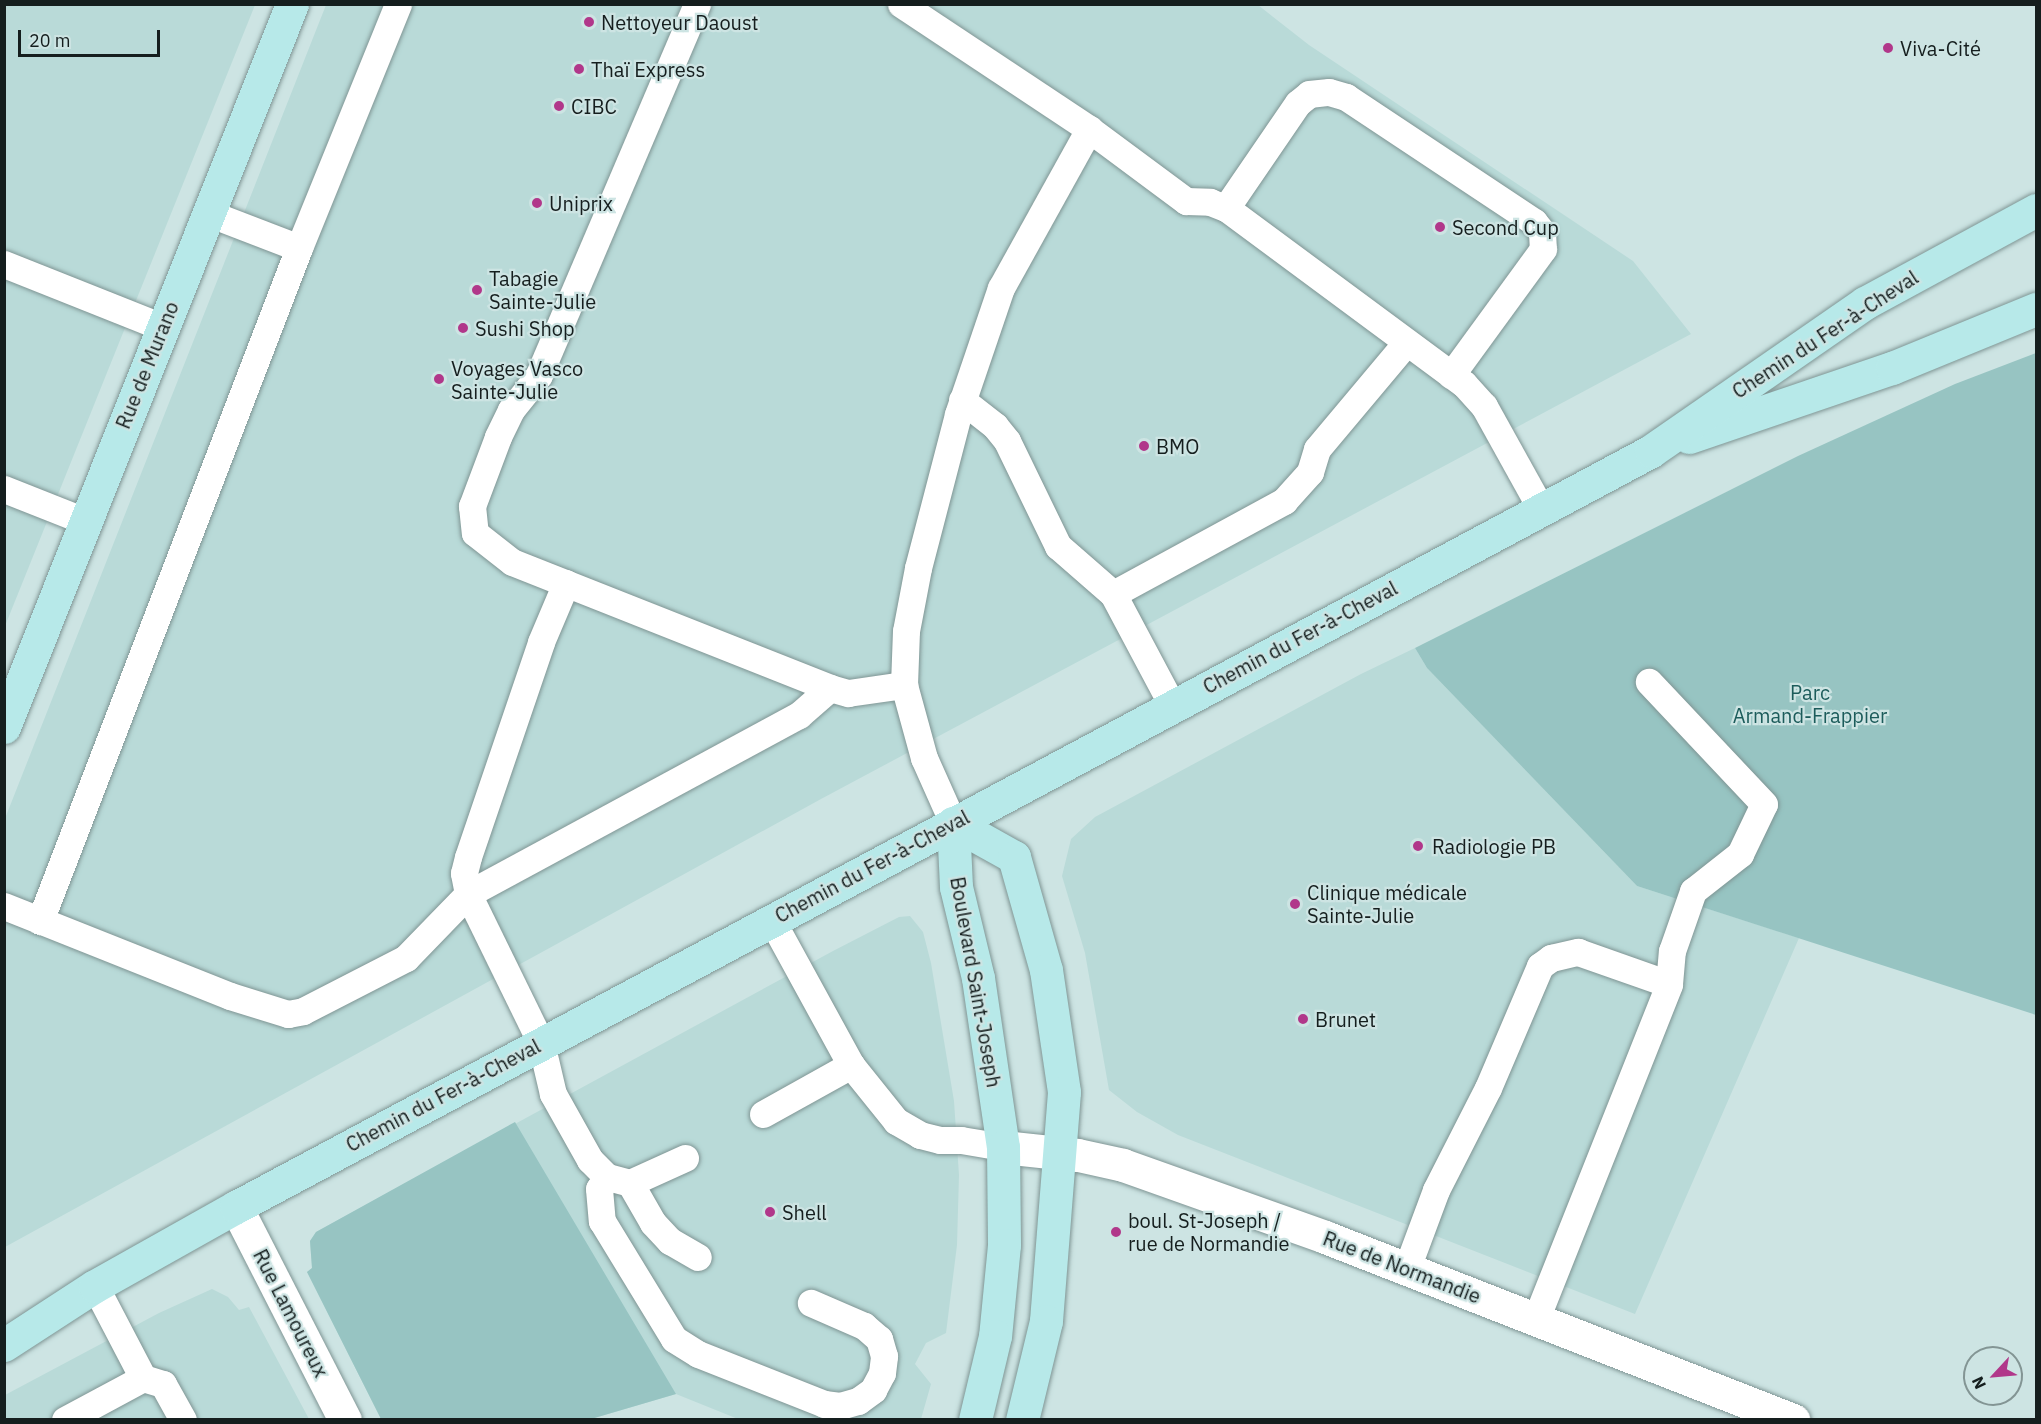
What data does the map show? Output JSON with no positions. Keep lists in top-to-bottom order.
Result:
{
  "streets": {
    "street": [
      "Chemin du Fer-à-Cheval",
      "Rue de Murano",
      "Boulevard Saint-Joseph",
      "Rue de Normandie",
      "Rue Lamoureux"
    ]
  },
  "crossings": [
    ["Chemin du Fer-à-Cheval", "Boulevard Saint-Joseph"],
    ["Chemin du Fer-à-Cheval", "Rue Lamoureux"],
    ["Boulevard Saint-Joseph", "Rue de Normandie"]
  ],
  "parks": ["Parc Armand-Frappier"],
  "places": [
    "Nettoyeur Daoust",
    "Viva-Cité",
    "Thaï Express",
    "CIBC",
    "Uniprix",
    "Second Cup",
    "Tabagie Sainte-Julie",
    "Sushi Shop",
    "Voyages Vasco Sainte-Julie",
    "BMO",
    "Radiologie PB",
    "Clinique médicale Sainte-Julie",
    "Brunet",
    "Shell",
    "boul. St-Joseph / rue de Normandie"
  ],
  "scale_bar": "20 m",
  "north": "bottom left"
}
